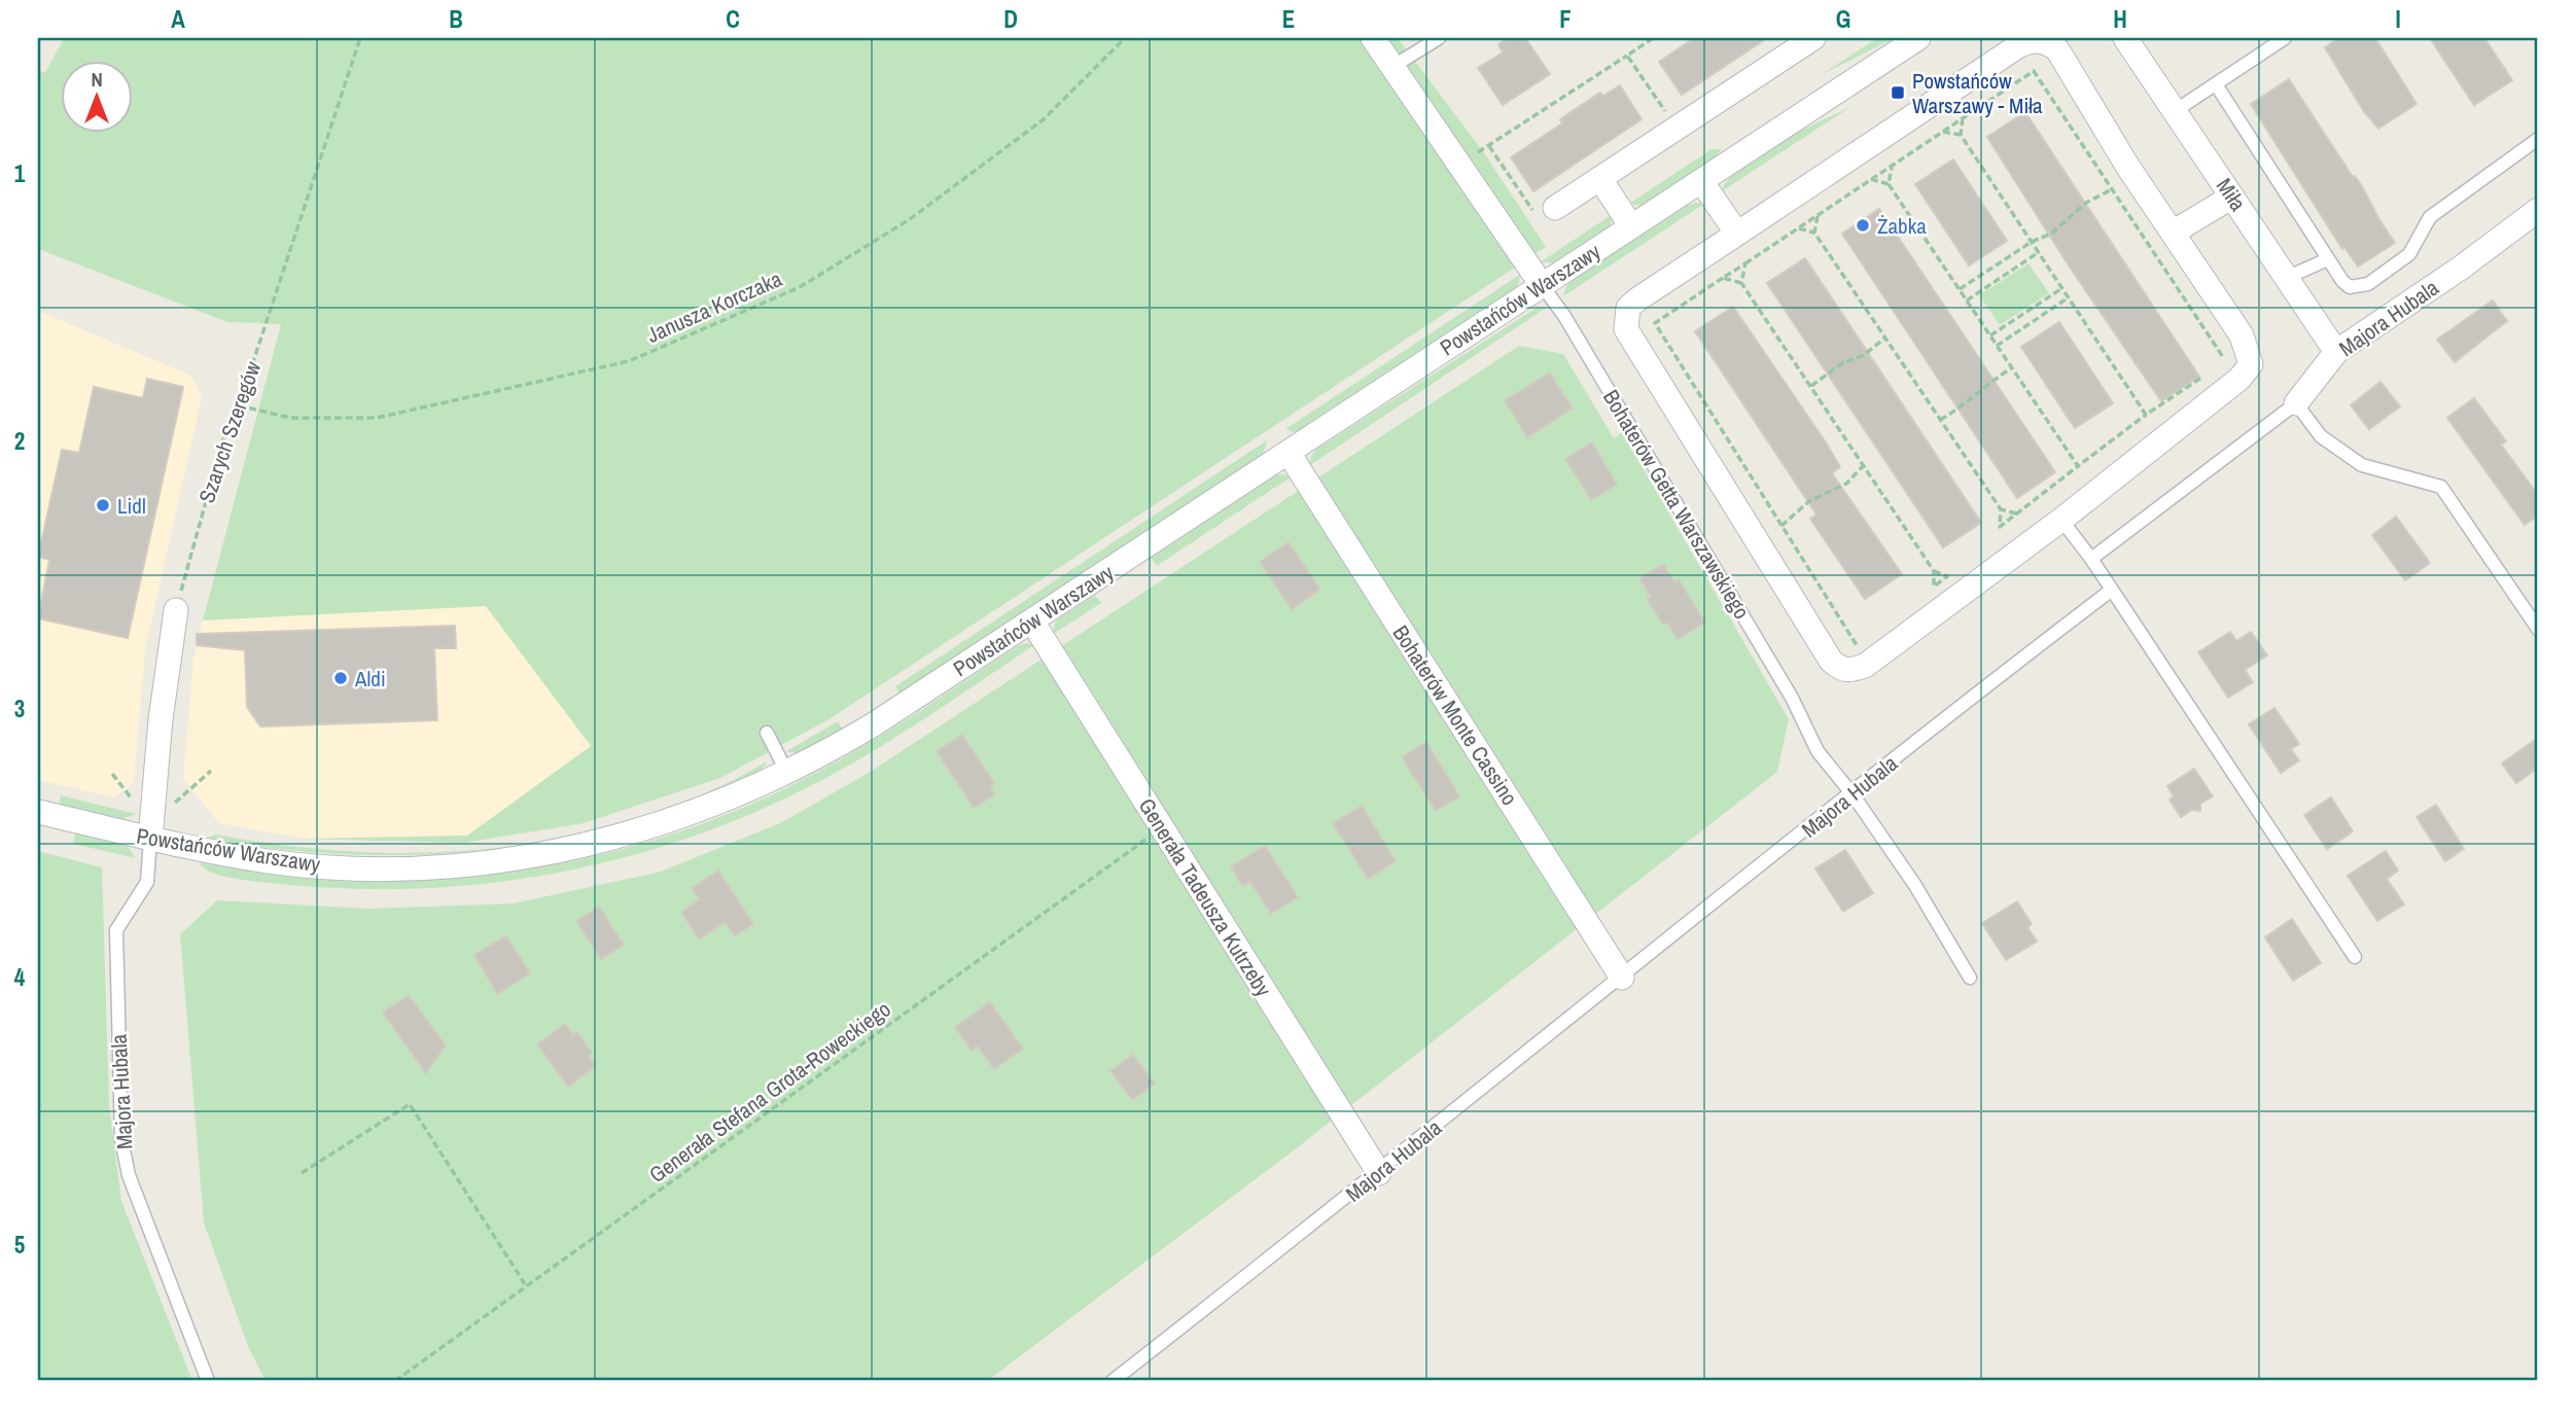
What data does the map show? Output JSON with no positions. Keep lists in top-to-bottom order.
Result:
{
  "streets": {
    "street": [
      "Miła",
      "Powstańców Warszawy",
      "Majora Hubala",
      "Bohaterów Getta Warszawskiego",
      "Bohaterów Monte Cassino",
      "Generała Tadeusza Kutrzeby"
    ],
    "path": ["Janusza Korczaka", "Szarych Szeregów", "Generała Stefana Grota-Roweckiego"]
  },
  "crossings": [
    ["Miła", "Majora Hubala"],
    ["Powstańców Warszawy", "Majora Hubala"],
    ["Powstańców Warszawy", "Bohaterów Getta Warszawskiego"],
    ["Powstańców Warszawy", "Bohaterów Monte Cassino"],
    ["Powstańców Warszawy", "Generała Tadeusza Kutrzeby"],
    ["Janusza Korczaka", "Szarych Szeregów"],
    ["Majora Hubala", "Bohaterów Getta Warszawskiego"],
    ["Majora Hubala", "Bohaterów Monte Cassino"],
    ["Majora Hubala", "Generała Tadeusza Kutrzeby"],
    ["Generała Tadeusza Kutrzeby", "Generała Stefana Grota-Roweckiego"]
  ],
  "places": {
    "transit": ["Powstańców Warszawy - Miła"],
    "other": ["Żabka", "Lidl", "Aldi"]
  },
  "north": "top",
  "grid": {
    "columns": [
      "A",
      "B",
      "C",
      "D",
      "E",
      "F",
      "G",
      "H",
      "I"
    ],
    "rows": [
      "1",
      "2",
      "3",
      "4",
      "5"
    ]
  }
}
